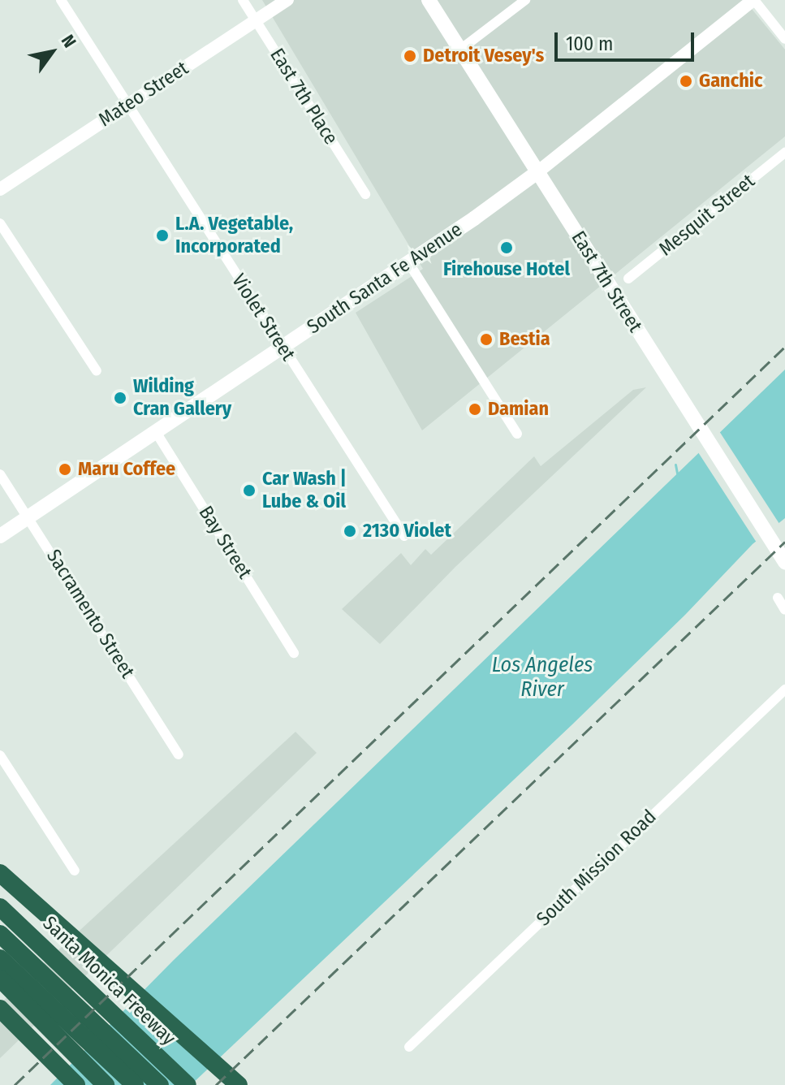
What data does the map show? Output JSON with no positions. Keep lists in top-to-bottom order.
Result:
{
  "streets": {
    "highway": ["Santa Monica Freeway"],
    "main road": ["South Santa Fe Avenue", "East 7th Street"],
    "street": [
      "Mateo Street",
      "East 7th Place",
      "Mesquit Street",
      "Violet Street",
      "Bay Street",
      "Sacramento Street",
      "South Mission Road"
    ]
  },
  "crossings": [
    ["Mateo Street", "East 7th Place"],
    ["Mateo Street", "Violet Street"],
    ["South Santa Fe Avenue", "East 7th Street"],
    ["South Santa Fe Avenue", "Violet Street"],
    ["South Santa Fe Avenue", "Bay Street"],
    ["South Santa Fe Avenue", "Sacramento Street"]
  ],
  "water": ["Los Angeles River"],
  "places": [
    "Detroit Vesey's",
    "Ganchic",
    "L.A. Vegetable, Incorporated",
    "Firehouse Hotel",
    "Bestia",
    "Wilding Cran Gallery",
    "Damian",
    "Maru Coffee",
    "Car Wash | Lube & Oil",
    "2130 Violet"
  ],
  "scale_bar": "100 m",
  "north": "top right"
}
